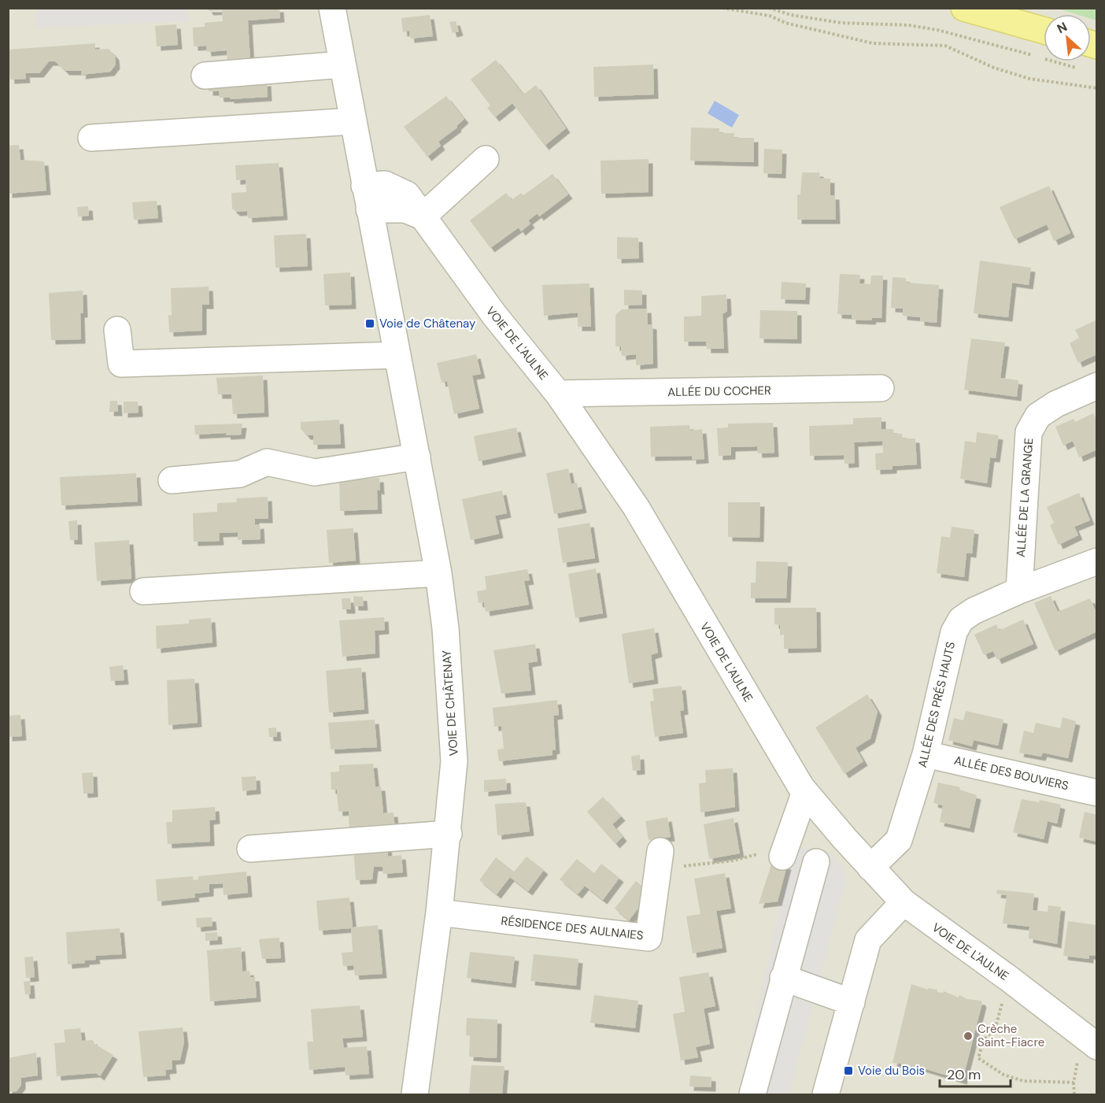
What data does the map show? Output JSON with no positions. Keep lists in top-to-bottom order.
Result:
{
  "streets": {
    "street": [
      "VOIE DE L'AULNE",
      "ALLÉE DU COCHER",
      "ALLÉE DE LA GRANGE",
      "VOIE DE CHÂTENAY",
      "ALLÉE DES PRÉS HAUTS",
      "ALLÉE DES BOUVIERS",
      "RÉSIDENCE DES AULNAIES"
    ]
  },
  "crossings": [
    ["VOIE DE L'AULNE", "ALLÉE DU COCHER"],
    ["VOIE DE L'AULNE", "VOIE DE CHÂTENAY"],
    ["VOIE DE L'AULNE", "ALLÉE DES PRÉS HAUTS"],
    ["ALLÉE DE LA GRANGE", "ALLÉE DES PRÉS HAUTS"],
    ["VOIE DE CHÂTENAY", "RÉSIDENCE DES AULNAIES"],
    ["ALLÉE DES PRÉS HAUTS", "ALLÉE DES BOUVIERS"]
  ],
  "places": {
    "transit": ["Voie de Châtenay", "Voie du Bois"],
    "other": ["Crèche Saint-Fiacre"]
  },
  "scale_bar": "20 m",
  "north": "top left"
}
